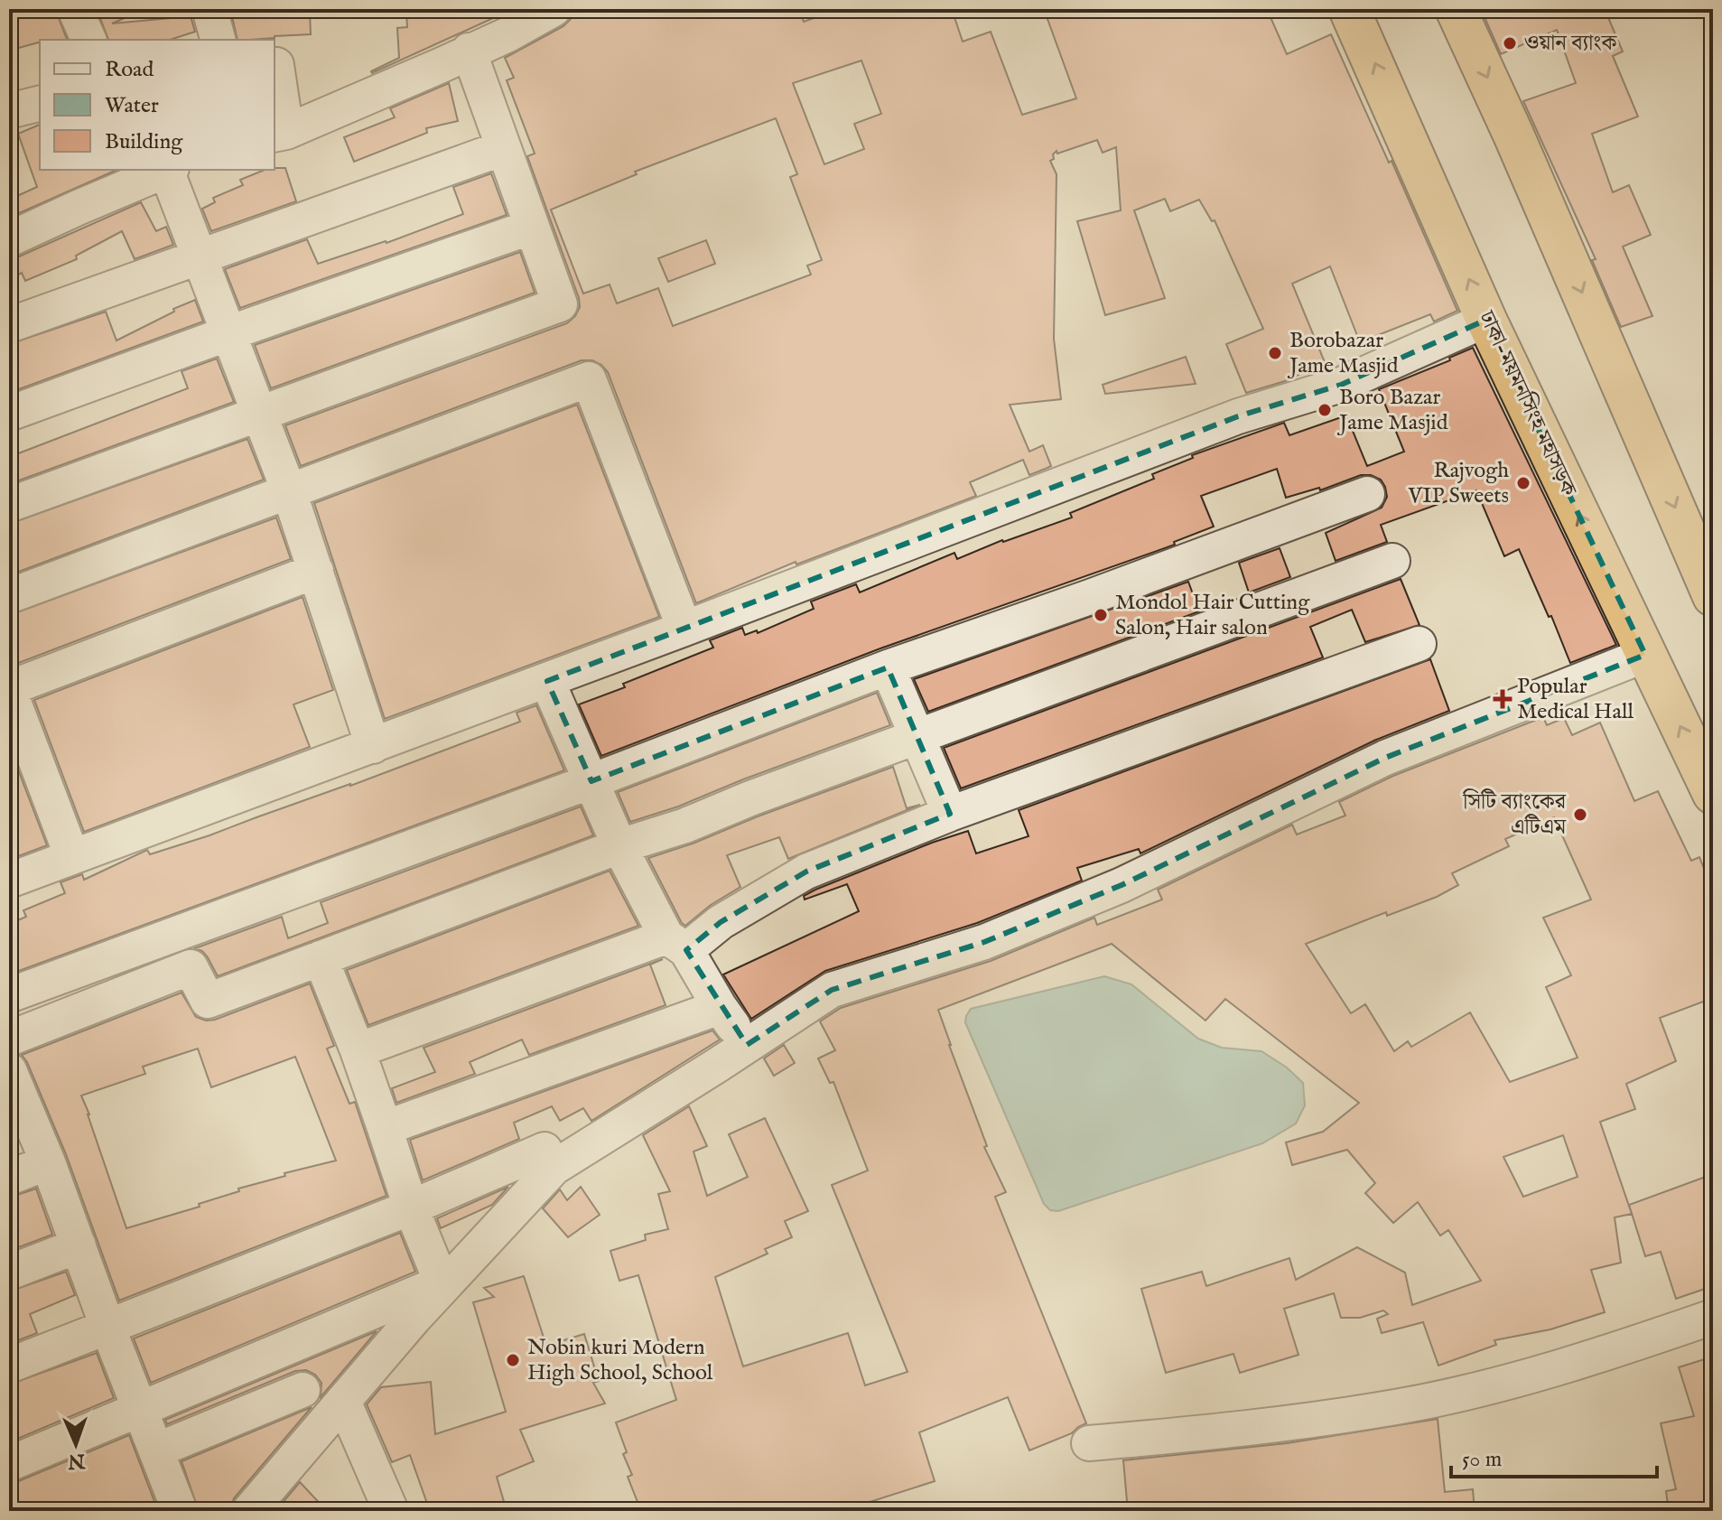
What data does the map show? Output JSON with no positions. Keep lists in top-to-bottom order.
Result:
{
  "streets": {
    "highway": ["ঢাকা-ময়মনসিংহ মহাসড়ক"]
  },
  "places": {
    "other": [
      "ওয়ান ব্যাংক",
      "Borobazar Jame Masjid",
      "Boro Bazar Jame Masjid",
      "Rajvogh VIP Sweets",
      "Mondol Hair Cutting Salon, Hair salon",
      "সিটি ব্যাংকের এটিএম",
      "Nobin kuri Modern High School, School"
    ],
    "health": ["Popular Medical Hall"]
  },
  "legend": ["Road", "Water", "Building"],
  "scale_bar": "50 m",
  "north": "bottom"
}
